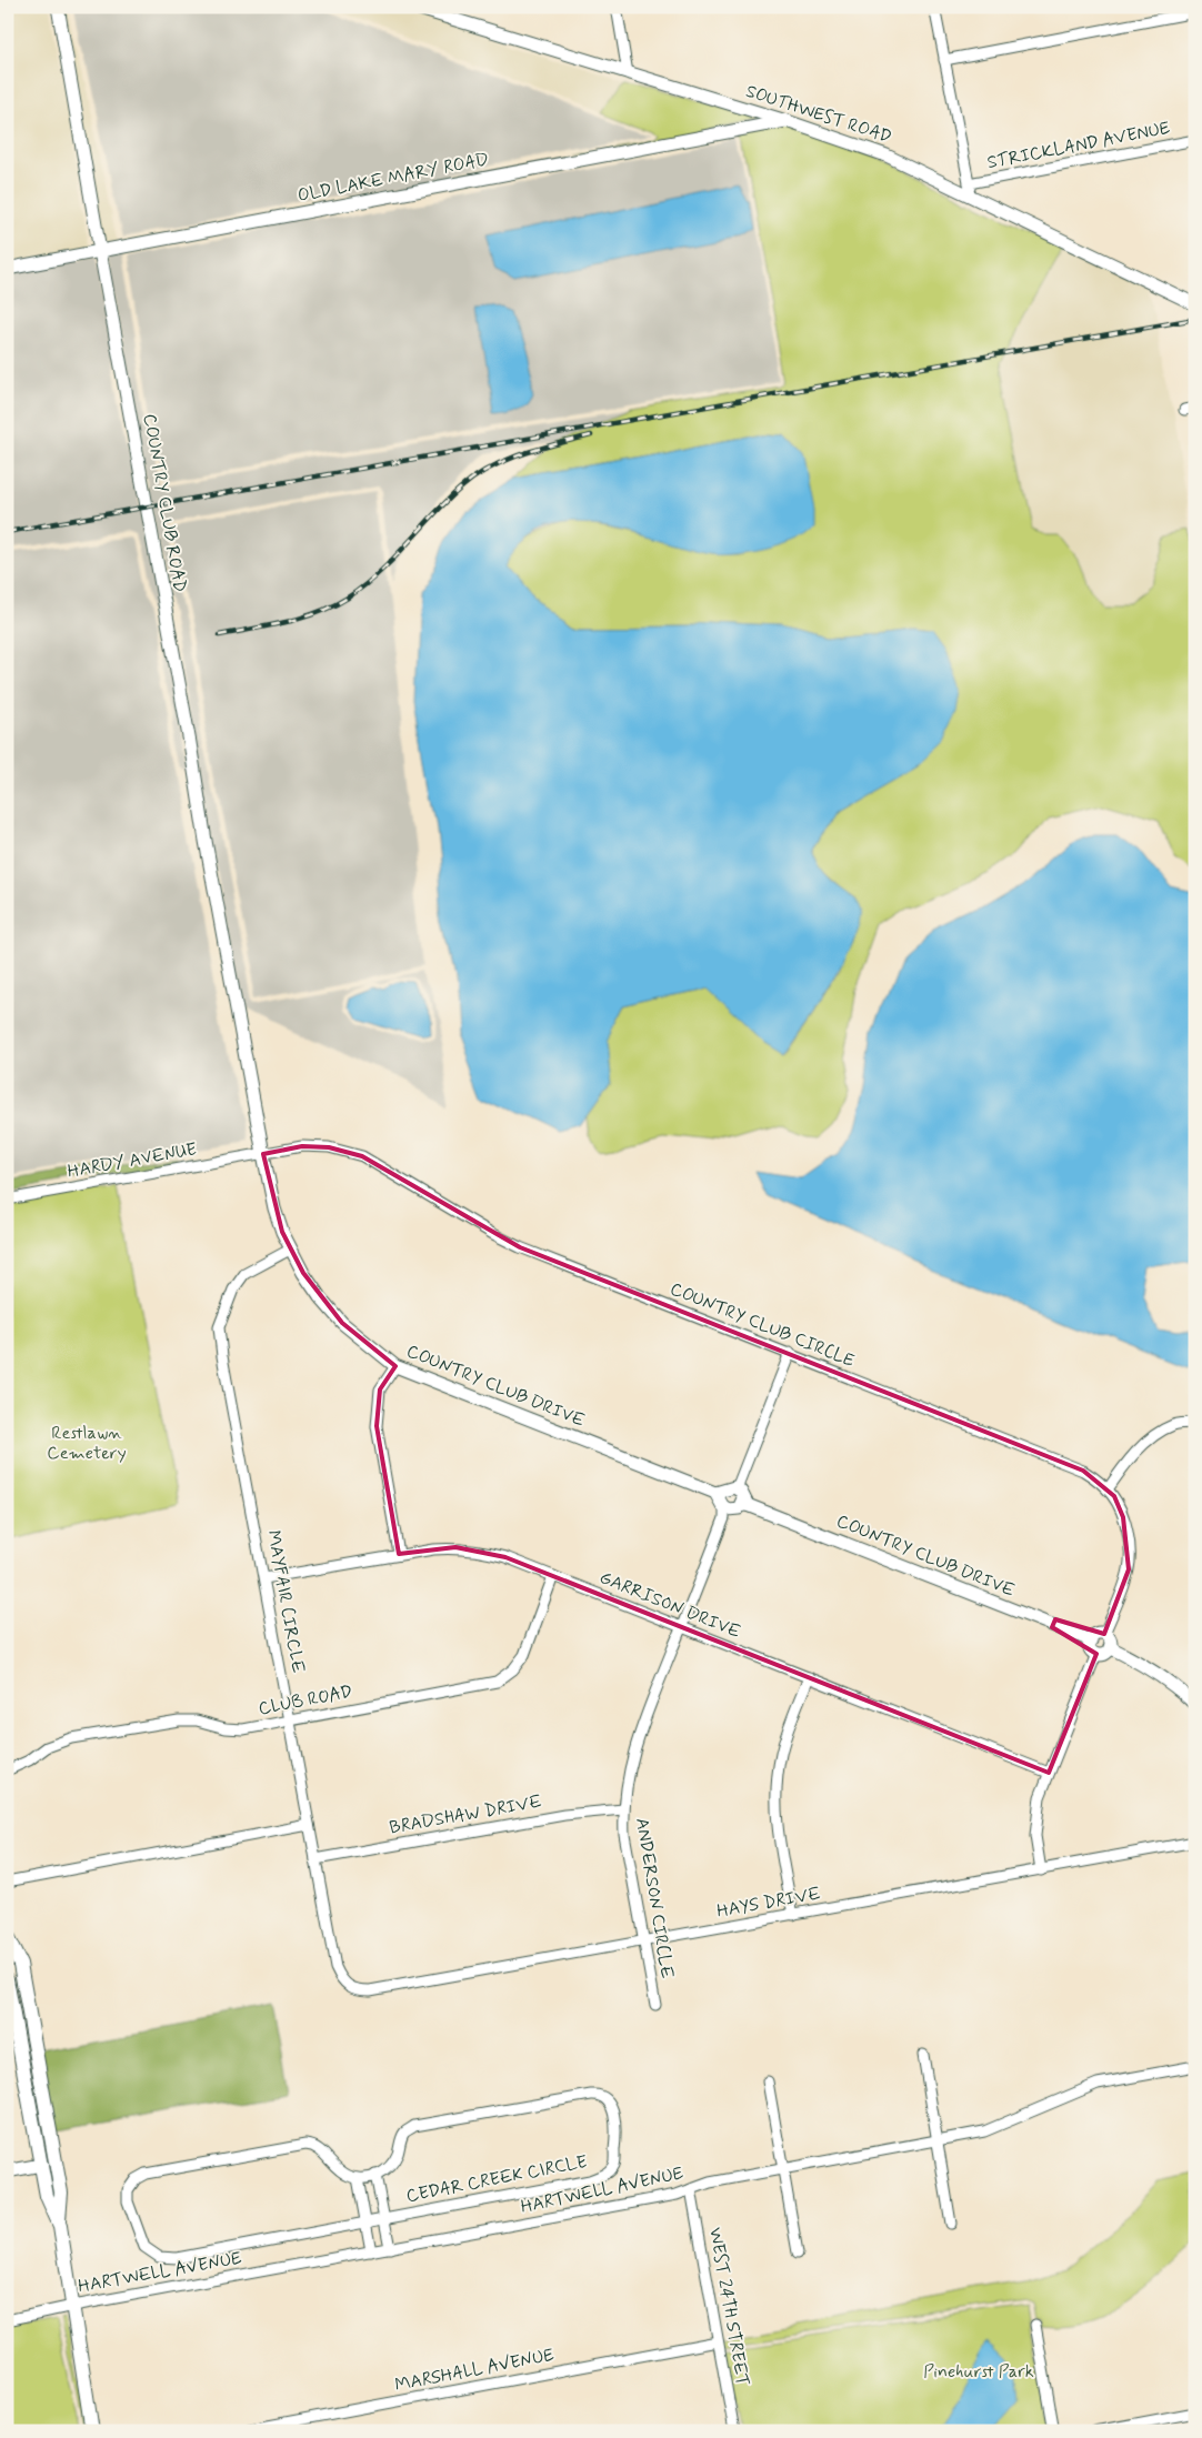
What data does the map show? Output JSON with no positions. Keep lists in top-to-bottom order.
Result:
{
  "streets": {
    "street": [
      "SOUTHWEST ROAD",
      "STRICKLAND AVENUE",
      "OLD LAKE MARY ROAD",
      "COUNTRY CLUB ROAD",
      "HARDY AVENUE",
      "COUNTRY CLUB CIRCLE",
      "COUNTRY CLUB DRIVE",
      "MAYFAIR CIRCLE",
      "GARRISON DRIVE",
      "CLUB ROAD",
      "BRADSHAW DRIVE",
      "ANDERSON CIRCLE",
      "HAYS DRIVE",
      "CEDAR CREEK CIRCLE",
      "HARTWELL AVENUE",
      "WEST 24TH STREET",
      "MARSHALL AVENUE"
    ]
  },
  "crossings": [
    ["SOUTHWEST ROAD", "STRICKLAND AVENUE"],
    ["SOUTHWEST ROAD", "OLD LAKE MARY ROAD"],
    ["OLD LAKE MARY ROAD", "COUNTRY CLUB ROAD"],
    ["COUNTRY CLUB ROAD", "COUNTRY CLUB DRIVE"],
    ["HARDY AVENUE", "COUNTRY CLUB CIRCLE"],
    ["HARDY AVENUE", "COUNTRY CLUB DRIVE"],
    ["COUNTRY CLUB CIRCLE", "COUNTRY CLUB DRIVE"],
    ["COUNTRY CLUB CIRCLE", "ANDERSON CIRCLE"],
    ["COUNTRY CLUB DRIVE", "MAYFAIR CIRCLE"],
    ["COUNTRY CLUB DRIVE", "ANDERSON CIRCLE"],
    ["MAYFAIR CIRCLE", "GARRISON DRIVE"],
    ["MAYFAIR CIRCLE", "CLUB ROAD"],
    ["MAYFAIR CIRCLE", "BRADSHAW DRIVE"],
    ["MAYFAIR CIRCLE", "HAYS DRIVE"],
    ["GARRISON DRIVE", "CLUB ROAD"],
    ["GARRISON DRIVE", "ANDERSON CIRCLE"],
    ["BRADSHAW DRIVE", "ANDERSON CIRCLE"],
    ["ANDERSON CIRCLE", "HAYS DRIVE"],
    ["CEDAR CREEK CIRCLE", "HARTWELL AVENUE"],
    ["HARTWELL AVENUE", "WEST 24TH STREET"],
    ["WEST 24TH STREET", "MARSHALL AVENUE"]
  ],
  "parks": ["Restlawn Cemetery", "Pinehurst Park"]
}
